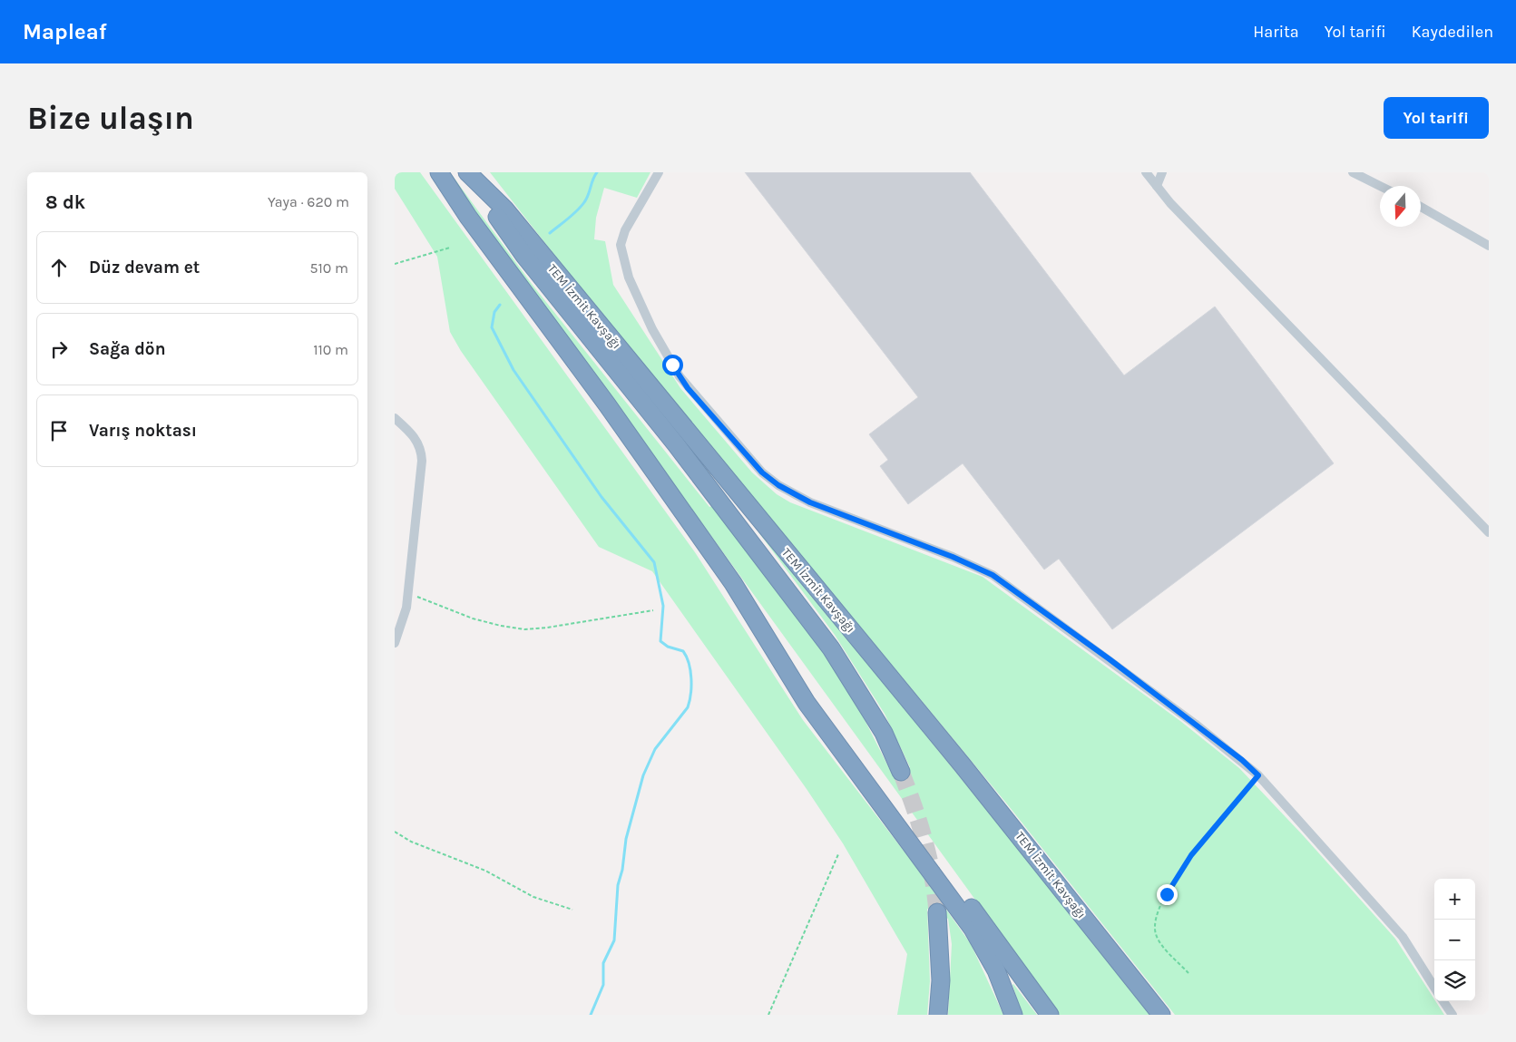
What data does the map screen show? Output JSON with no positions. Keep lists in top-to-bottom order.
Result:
{
  "streets": {
    "highway": ["TEM İzmit Kavşağı"]
  },
  "north": "bottom",
  "page": {
    "header": "Mapleaf",
    "nav": ["Harita", "Yol tarifi", "Kaydedilen"],
    "buttons": "Yol tarifi",
    "title": "Bize ulaşın",
    "heading": ["8 dk", "Yaya · 620 m"],
    "list": [
      ["Düz devam et", "510 m"],
      ["Sağa dön", "110 m"],
      "Varış noktası"
    ],
    "map_buttons": ["+", "−"]
  }
}
